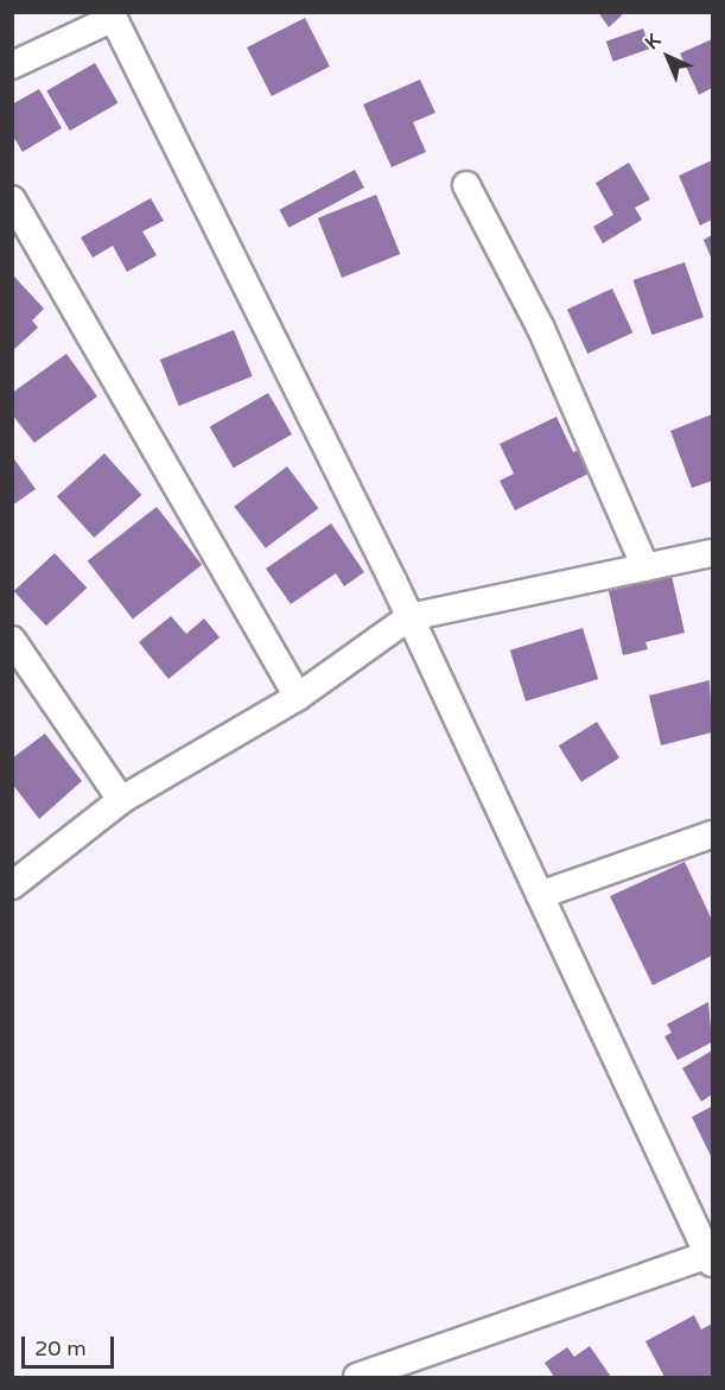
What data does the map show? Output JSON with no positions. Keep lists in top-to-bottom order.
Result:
{
  "scale_bar": "20 m",
  "north": "top left"
}
